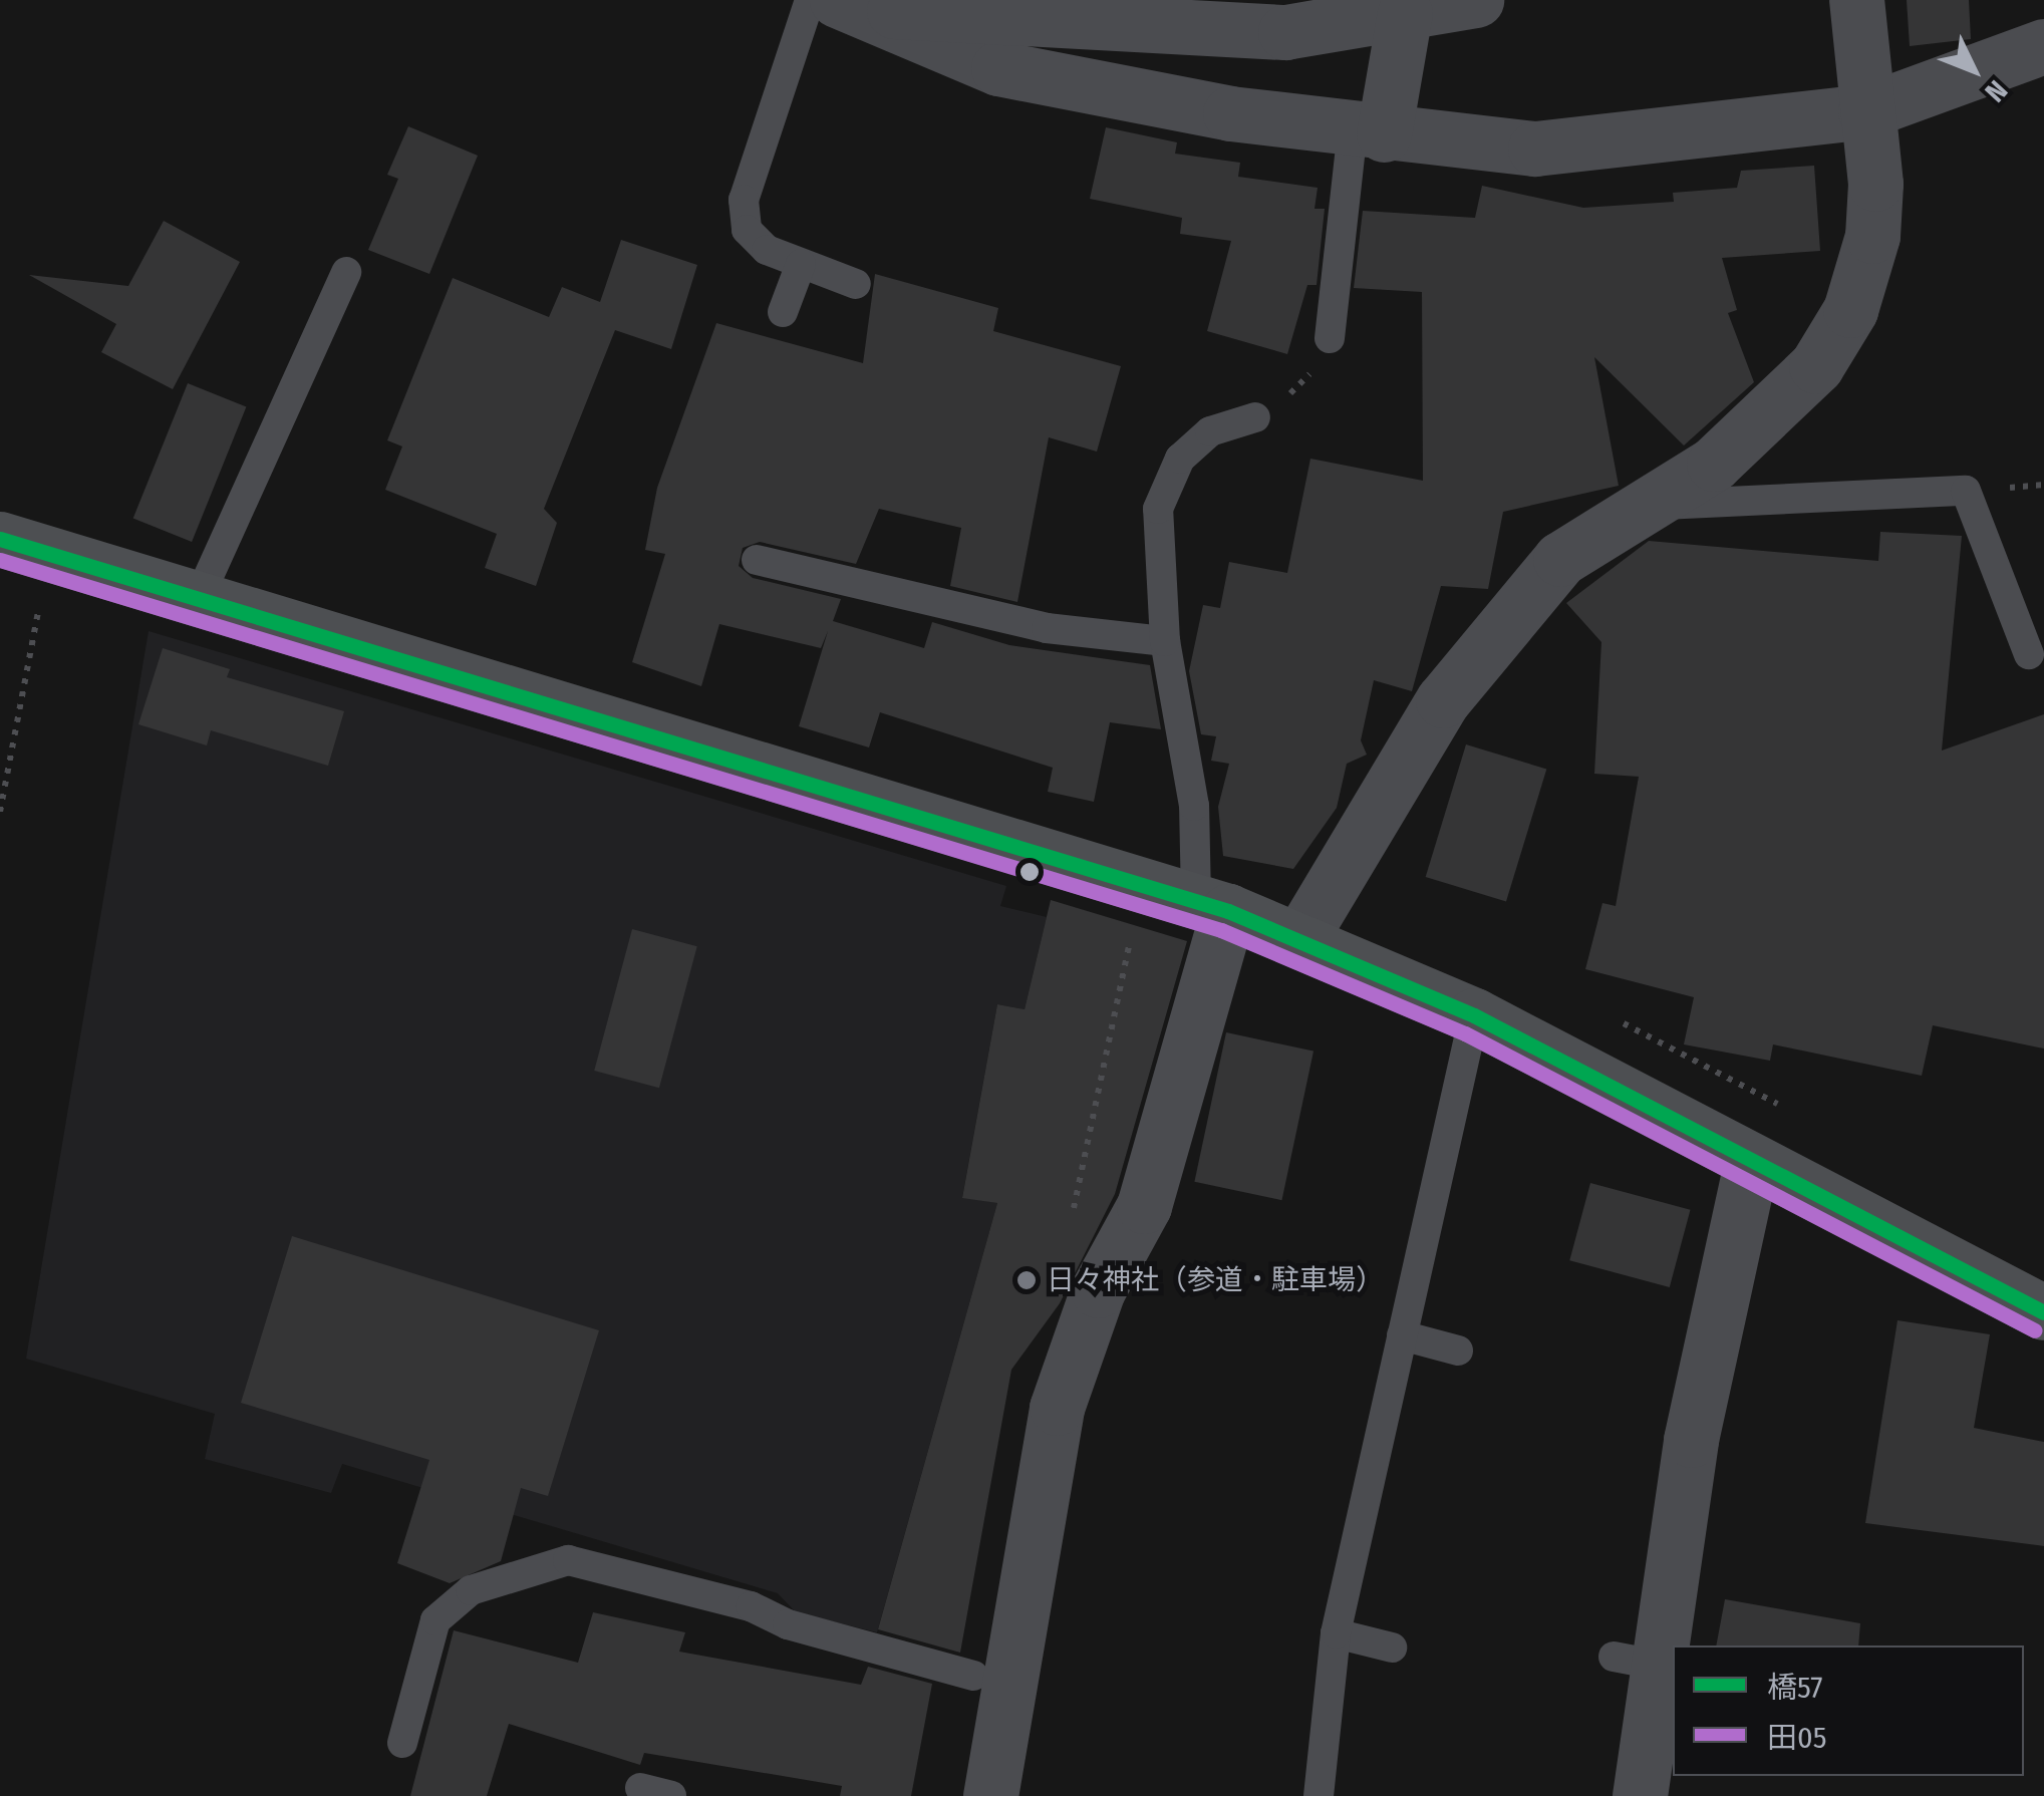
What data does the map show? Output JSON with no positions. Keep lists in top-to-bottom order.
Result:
{
  "places": ["日々神社（参道・駐車場）"],
  "lines": ["transit line 橋57", "transit line 田05"],
  "legend": ["橋57", "田05"],
  "north": "bottom right"
}
